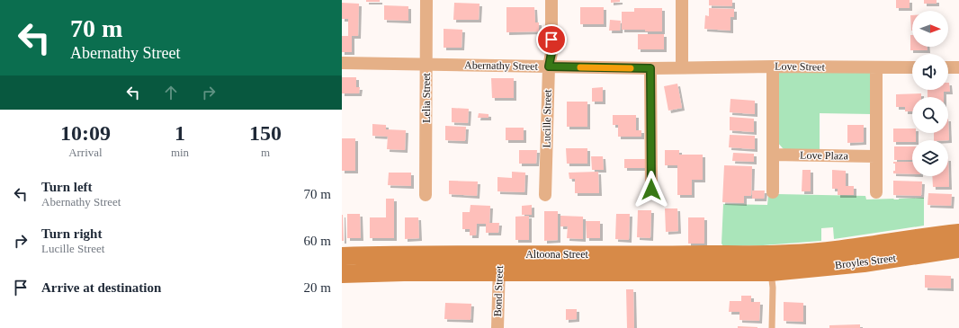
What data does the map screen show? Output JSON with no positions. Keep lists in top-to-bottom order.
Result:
{
  "streets": {
    "main road": ["Altoona Street", "Broyles Street"],
    "street": [
      "Abernathy Street",
      "Love Street",
      "Lelia Street",
      "Lucille Street",
      "Love Plaza",
      "Bond Street"
    ]
  },
  "crossings": [
    ["Abernathy Street", "Love Street"],
    ["Abernathy Street", "Lelia Street"],
    ["Abernathy Street", "Lucille Street"],
    ["Altoona Street", "Broyles Street"],
    ["Altoona Street", "Bond Street"]
  ],
  "north": "right",
  "page": {
    "turn": ["70 m", "Abernathy Street"],
    "eta": [
      "10:09",
      "Arrival",
      "1",
      "min",
      "150",
      "m"
    ],
    "list": [
      {
        "name": "Turn left",
        "note": "Abernathy Street",
        "value": "70 m"
      },
      {
        "name": "Turn right",
        "note": "Lucille Street",
        "value": "60 m"
      },
      {
        "name": "Arrive at destination",
        "value": "20 m"
      }
    ]
  }
}
